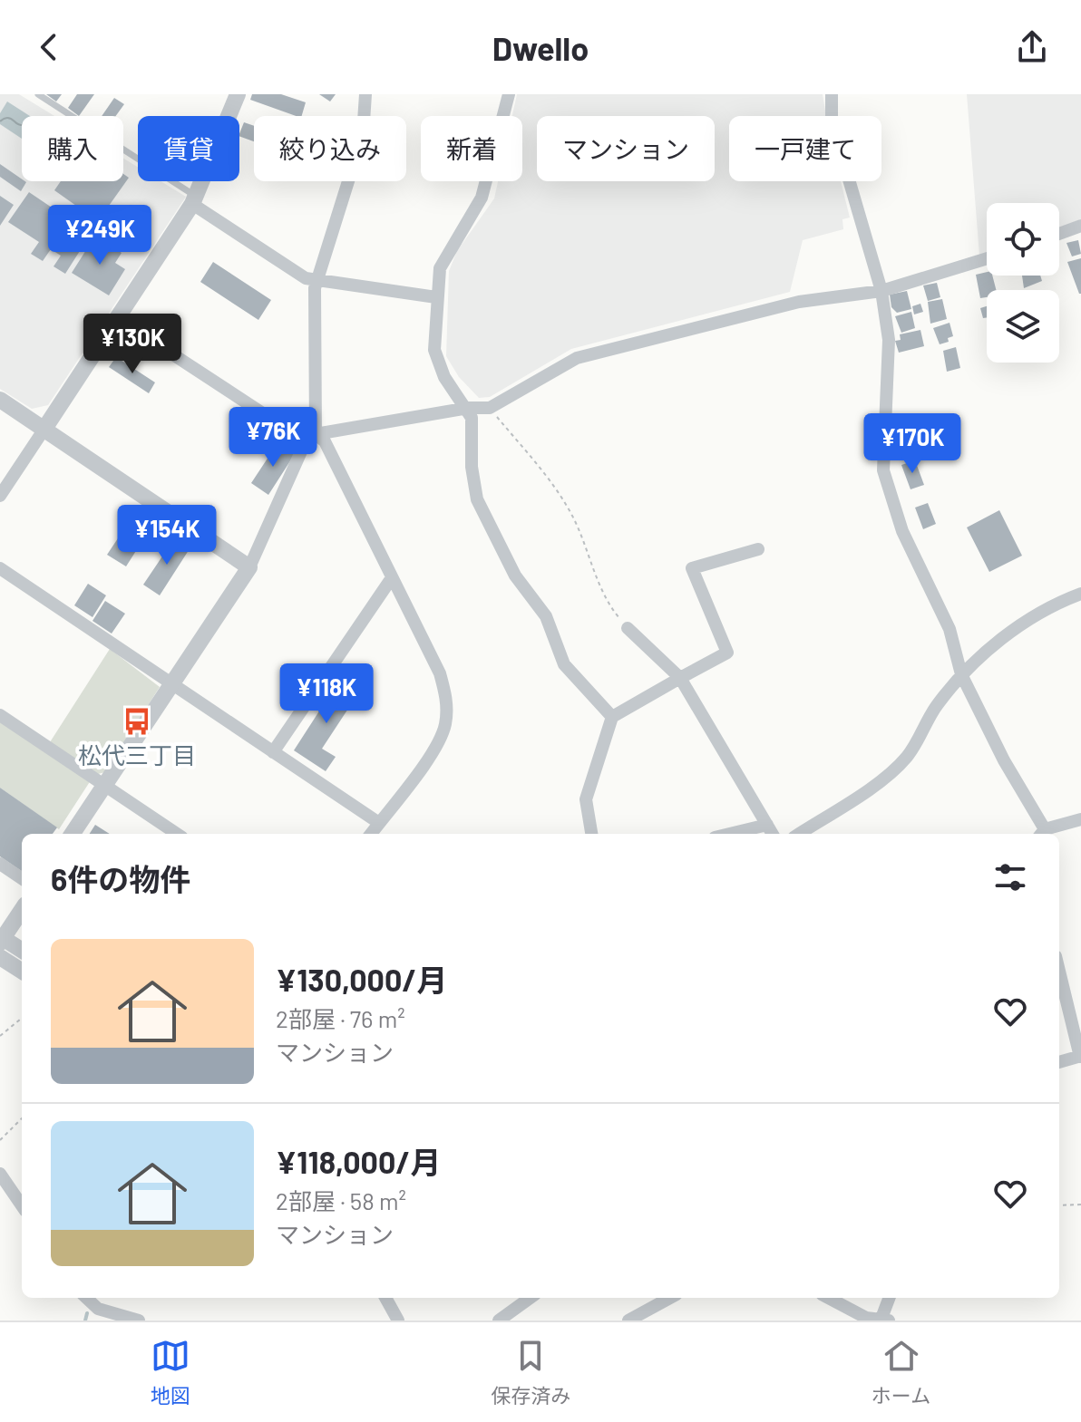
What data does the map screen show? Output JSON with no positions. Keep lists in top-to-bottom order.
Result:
{
  "places": {
    "bus stop": ["松代三丁目"]
  },
  "page": {
    "header": "Dwello",
    "chip": [
      "購入",
      "賃貸",
      "絞り込み",
      "新着",
      "マンション",
      "一戸建て"
    ],
    "price": [
      "¥249K",
      "¥130K",
      "¥76K",
      "¥170K",
      "¥154K",
      "¥118K"
    ],
    "heading": "6件の物件",
    "list": [
      {
        "name": "¥130,000/月",
        "note": "2部屋 · 76 m² · マンション"
      },
      {
        "name": "¥118,000/月",
        "note": "2部屋 · 58 m² · マンション"
      }
    ],
    "tabs": ["地図", "保存済み", "ホーム"]
  }
}
